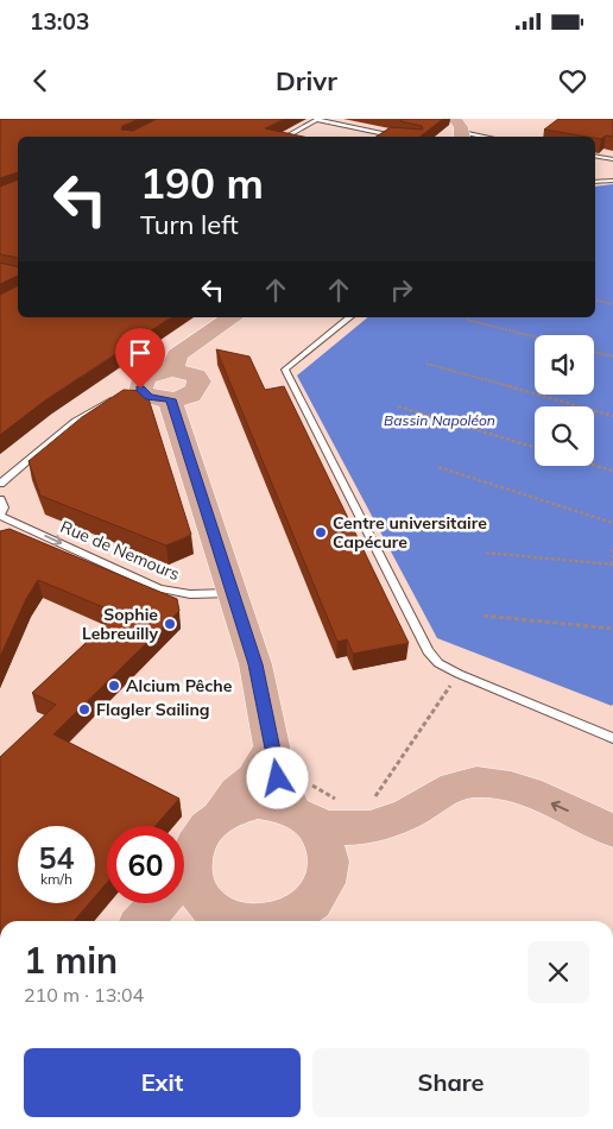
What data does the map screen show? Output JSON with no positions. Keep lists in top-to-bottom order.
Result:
{
  "streets": {
    "lane": ["Rue de Nemours"]
  },
  "one_way": ["Rue de Nemours"],
  "water": ["Bassin Napoléon"],
  "places": [
    "Centre universitaire Capécure",
    "Sophie Lebreuilly",
    "Alcium Pêche",
    "Flagler Sailing"
  ],
  "page": {
    "status": "13:03",
    "header": "Drivr",
    "turn": ["190 m", "Turn left"],
    "speed": "54 km/h",
    "limit": "60",
    "heading": ["1 min", "210 m · 13:04"],
    "buttons": ["Exit", "Share"]
  }
}
